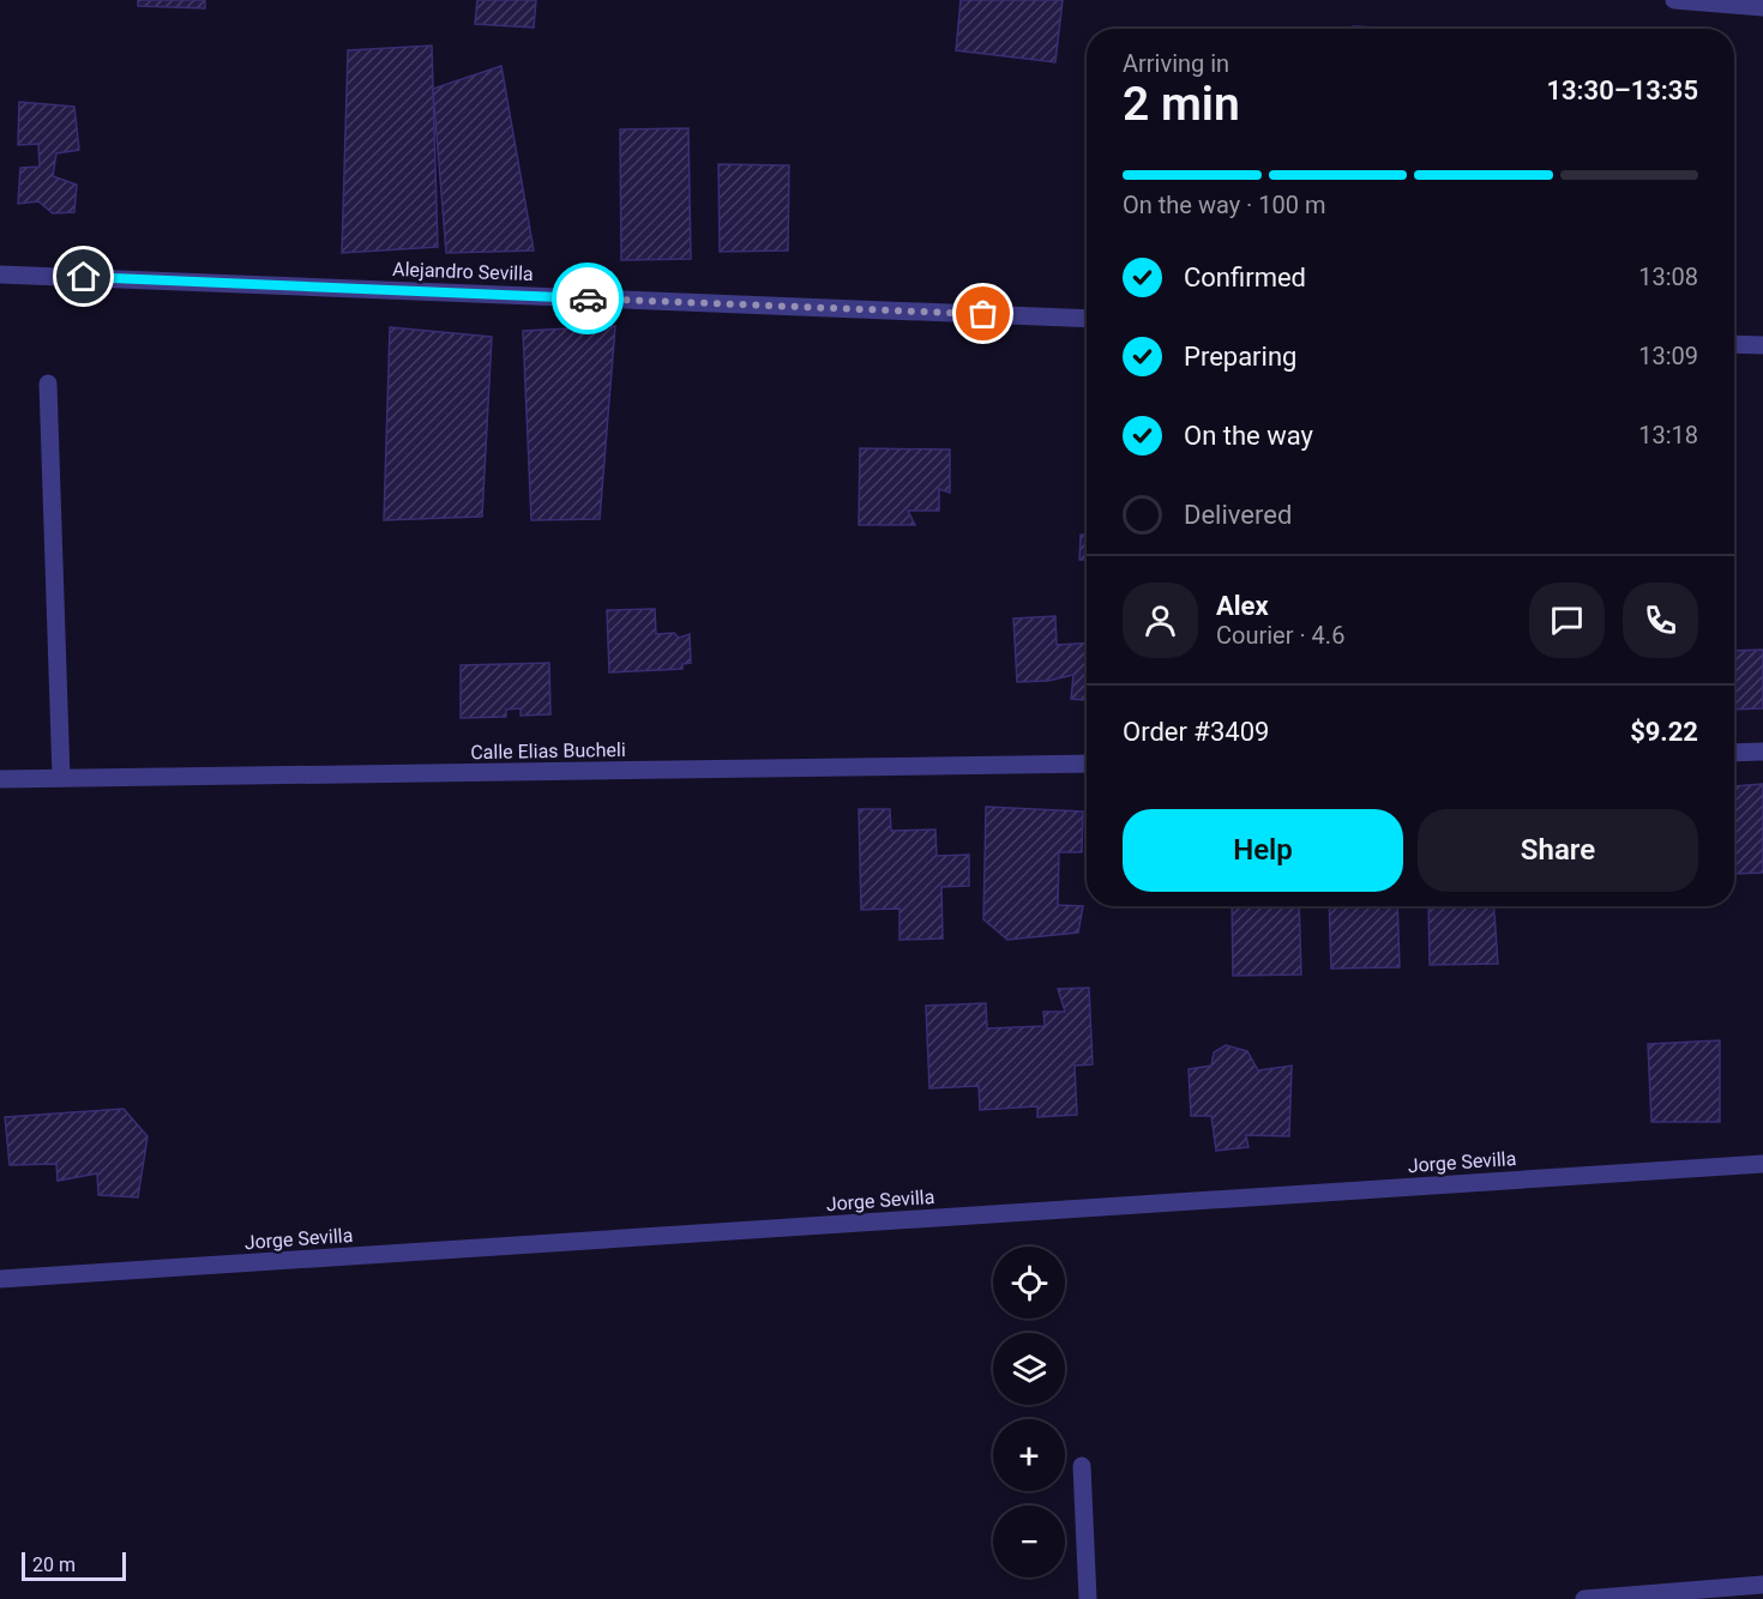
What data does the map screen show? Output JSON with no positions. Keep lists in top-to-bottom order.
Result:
{
  "streets": {
    "street": ["Alejandro Sevilla", "Calle Elias Bucheli", "Jorge Sevilla"]
  },
  "scale_bar": "20 m",
  "page": {
    "heading": ["2 min", "Arriving in", "13:30–13:35"],
    "panel": [
      "Alex",
      "Courier · 4.6",
      "Order #3409",
      "$9.22"
    ],
    "bar": "On the way · 100 m",
    "list": [
      ["Confirmed", "13:08"],
      ["Preparing", "13:09"],
      ["On the way", "13:18"],
      "Delivered"
    ],
    "buttons": ["Help", "Share"],
    "map_buttons": ["+", "−"],
    "scale": "20 m"
  }
}
